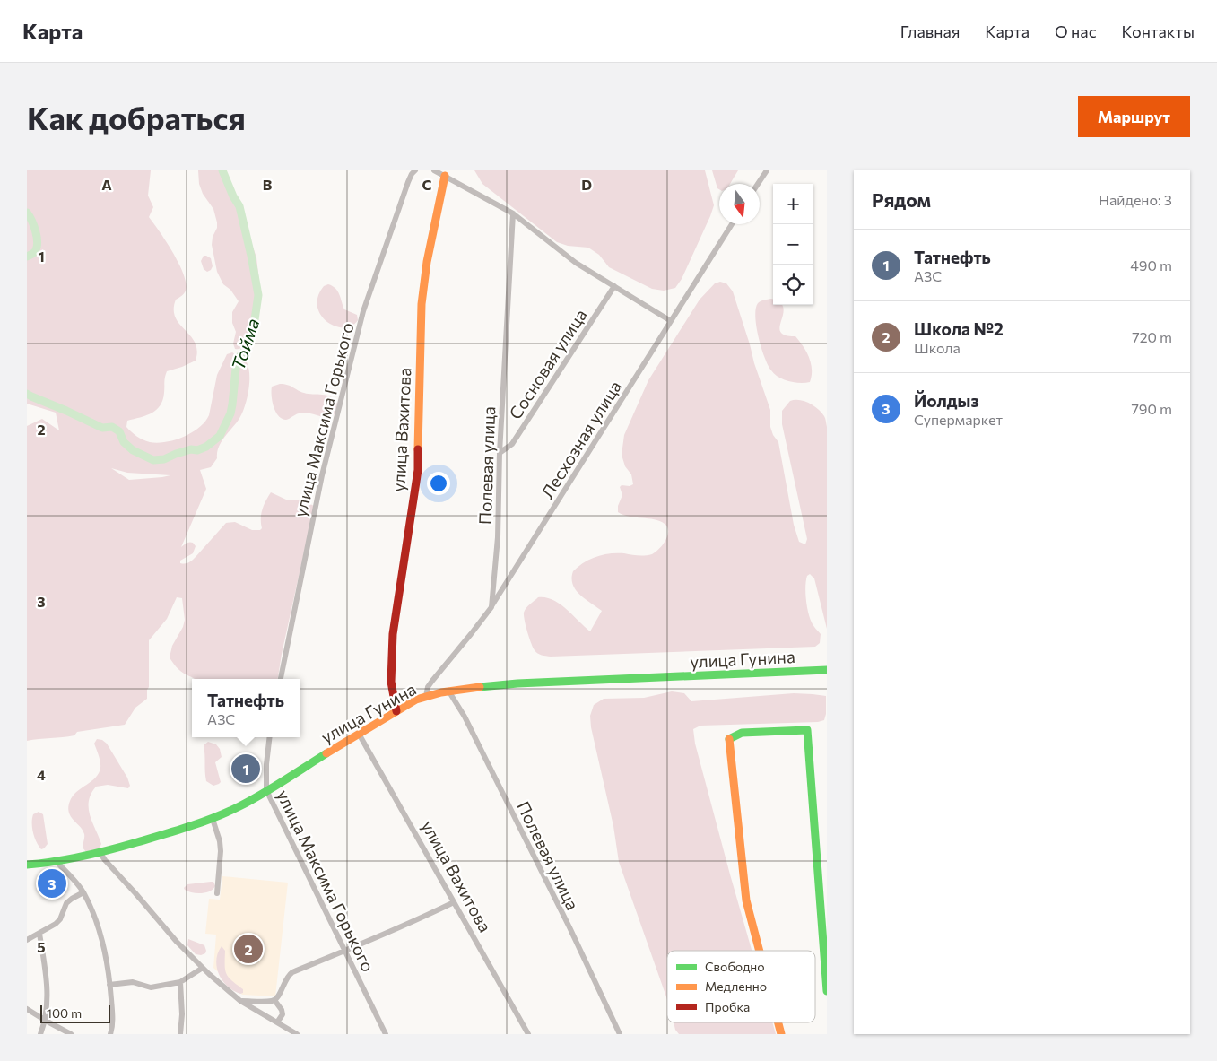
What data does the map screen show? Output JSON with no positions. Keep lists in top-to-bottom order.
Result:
{
  "streets": {
    "street": [
      "Сосновая улица",
      "улица Максима Горького",
      "улица Вахитова",
      "Лесхозная улица",
      "Полевая улица",
      "улица Гунина"
    ]
  },
  "crossings": [
    ["Сосновая улица", "Полевая улица"],
    ["улица Максима Горького", "улица Гунина"],
    ["улица Вахитова", "улица Гунина"],
    ["Лесхозная улица", "Полевая улица"],
    ["Полевая улица", "улица Гунина"]
  ],
  "water": ["Тойма"],
  "legend": ["Свободно", "Медленно", "Пробка"],
  "scale_bar": "100 m",
  "north": "bottom",
  "page": {
    "header": "Карта",
    "nav": [
      "Главная",
      "Карта",
      "О нас",
      "Контакты"
    ],
    "buttons": "Маршрут",
    "title": "Как добраться",
    "heading": ["Рядом", "Найдено: 3"],
    "map_buttons": ["+", "−"],
    "list": [
      {
        "mark": "1",
        "name": "Татнефть",
        "note": "АЗС",
        "value": "490 m"
      },
      {
        "mark": "2",
        "name": "Школа №2",
        "note": "Школа",
        "value": "720 m"
      },
      {
        "mark": "3",
        "name": "Йолдыз",
        "note": "Супермаркет",
        "value": "790 m"
      }
    ],
    "popup": ["Татнефть", "АЗС"],
    "pins": ["1", "3", "2"],
    "scale": "100 m"
  },
  "grid": {
    "columns": [
      "A",
      "B",
      "C",
      "D"
    ],
    "rows": [
      "1",
      "2",
      "3",
      "4",
      "5"
    ]
  }
}
